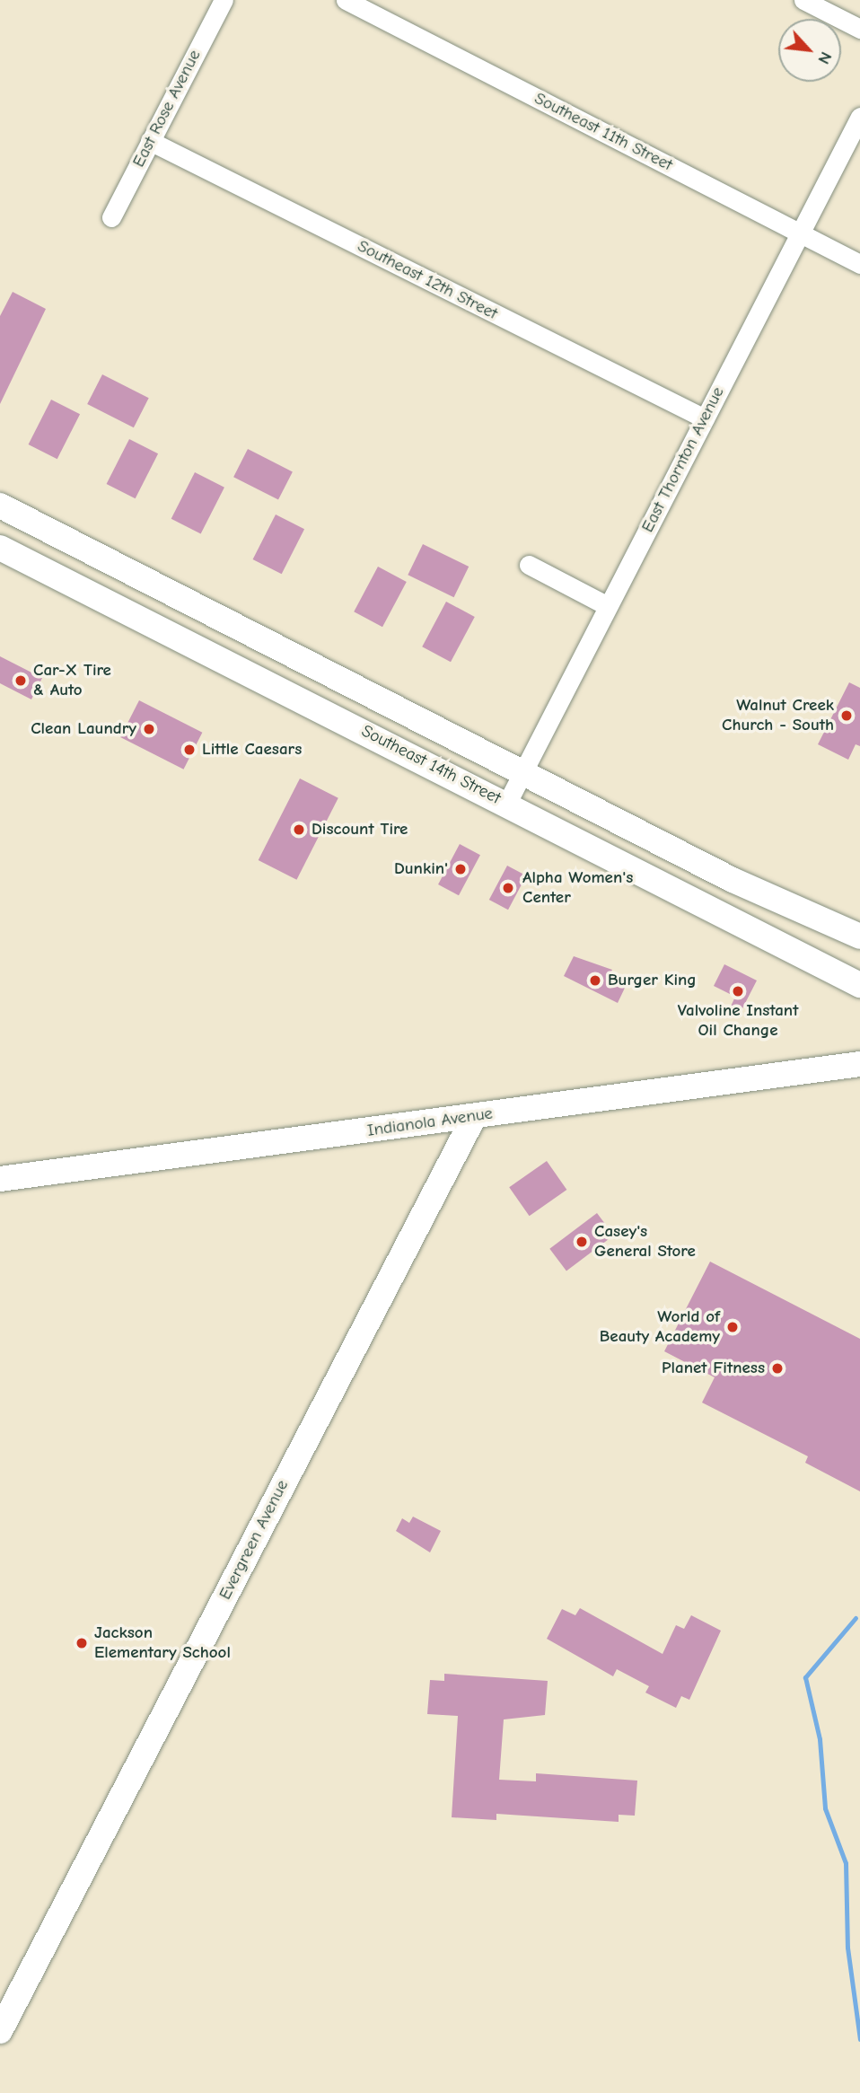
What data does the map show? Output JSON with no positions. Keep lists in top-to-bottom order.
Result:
{
  "streets": {
    "main road": ["Southeast 14th Street", "Indianola Avenue", "Evergreen Avenue"],
    "street": [
      "East Rose Avenue",
      "Southeast 11th Street",
      "Southeast 12th Street",
      "East Thornton Avenue"
    ]
  },
  "crossings": [
    ["East Rose Avenue", "Southeast 12th Street"],
    ["Southeast 11th Street", "East Thornton Avenue"],
    ["Southeast 12th Street", "East Thornton Avenue"],
    ["East Thornton Avenue", "Southeast 14th Street"],
    ["Indianola Avenue", "Evergreen Avenue"]
  ],
  "places": [
    "Car-X Tire & Auto",
    "Walnut Creek Church - South",
    "Clean Laundry",
    "Little Caesars",
    "Discount Tire",
    "Dunkin'",
    "Alpha Women's Center",
    "Burger King",
    "Valvoline Instant Oil Change",
    "Casey's General Store",
    "World of Beauty Academy",
    "Planet Fitness",
    "Jackson Elementary School"
  ],
  "north": "bottom right"
}
